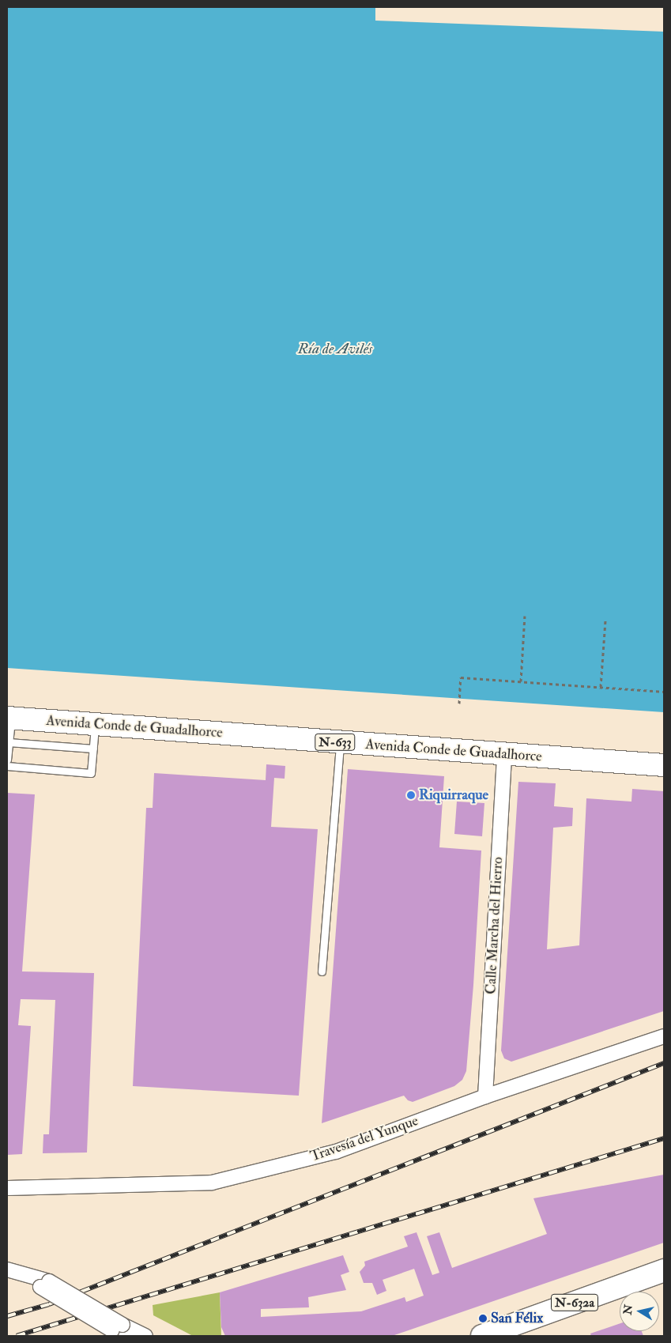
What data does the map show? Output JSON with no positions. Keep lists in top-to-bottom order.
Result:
{
  "streets": {
    "main road": ["Avenida Conde de Guadalhorce", "N-633", "N-632a"],
    "street": ["Calle Marcha del Hierro", "Travesía del Yunque"]
  },
  "crossings": [
    ["Avenida Conde de Guadalhorce", "Calle Marcha del Hierro"],
    ["Calle Marcha del Hierro", "Travesía del Yunque"]
  ],
  "water": ["Ría de Avilés"],
  "places": ["Riquirraque", "San Félix"],
  "north": "left"
}
